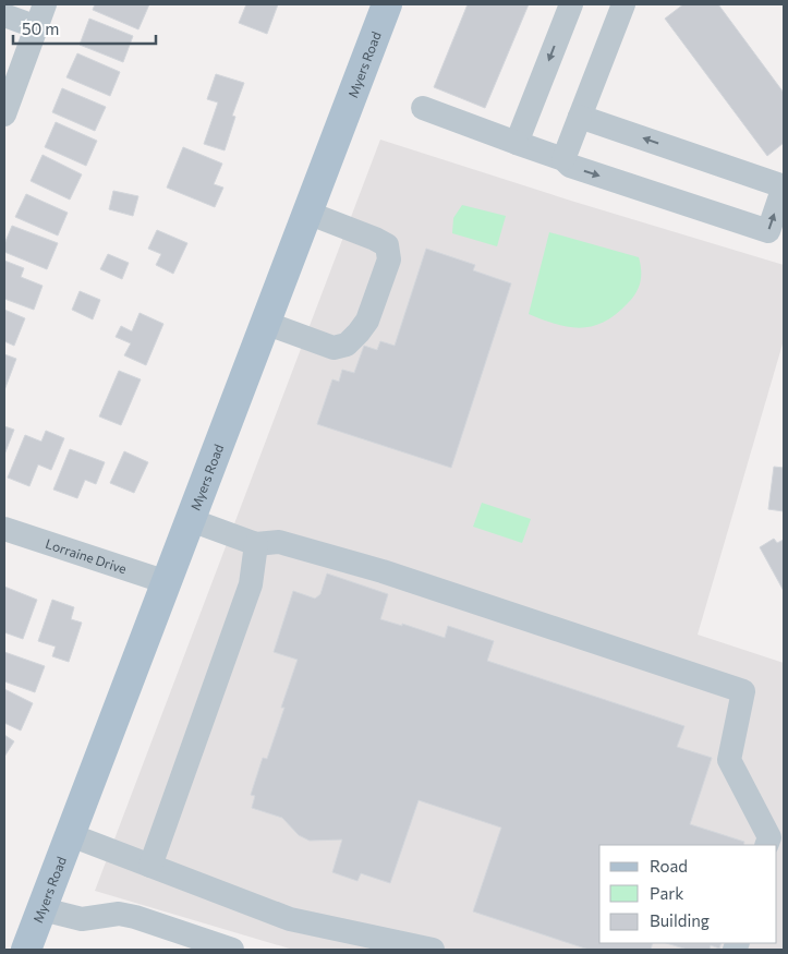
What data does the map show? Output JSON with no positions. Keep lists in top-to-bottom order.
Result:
{
  "streets": {
    "main road": ["Myers Road"],
    "street": ["Lorraine Drive"]
  },
  "crossings": [
    ["Myers Road", "Lorraine Drive"]
  ],
  "legend": ["Road", "Park", "Building"],
  "scale_bar": "50 m"
}
